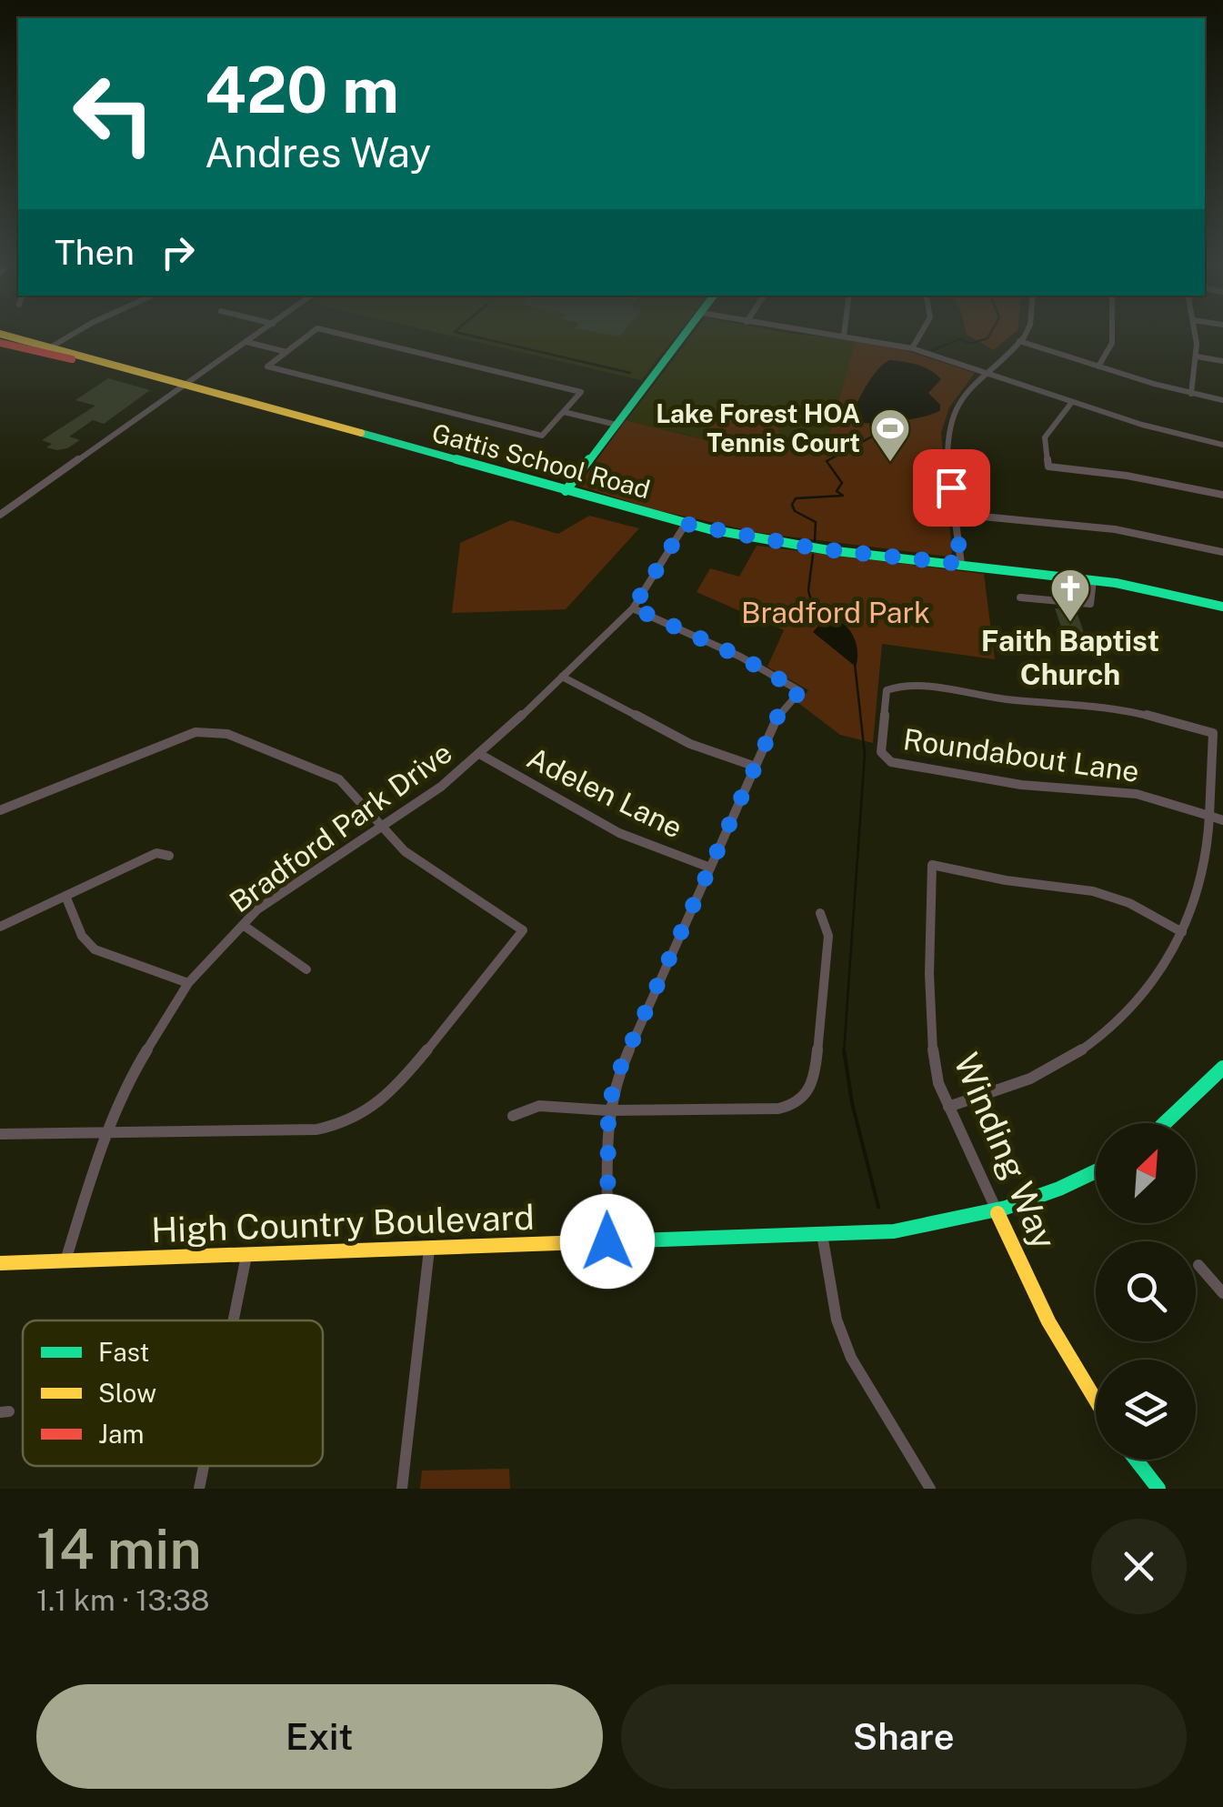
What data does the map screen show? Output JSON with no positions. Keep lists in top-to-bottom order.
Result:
{
  "streets": {
    "main road": ["Gattis School Road", "Winding Way", "High Country Boulevard"],
    "street": ["Roundabout Lane", "Adelen Lane", "Bradford Park Drive"]
  },
  "crossings": [
    ["Gattis School Road", "Bradford Park Drive"],
    ["Adelen Lane", "Bradford Park Drive"],
    ["Bradford Park Drive", "High Country Boulevard"],
    ["Winding Way", "High Country Boulevard"]
  ],
  "parks": ["Bradford Park"],
  "places": {
    "sports": ["Lake Forest HOA Tennis Court"],
    "church": ["Faith Baptist Church"]
  },
  "legend": ["Fast", "Slow", "Jam"],
  "north": "top right",
  "page": {
    "turn": ["420 m", "Andres Way"],
    "then": "Then",
    "heading": ["14 min", "1.1 km · 13:38"],
    "buttons": ["Exit", "Share"]
  }
}
